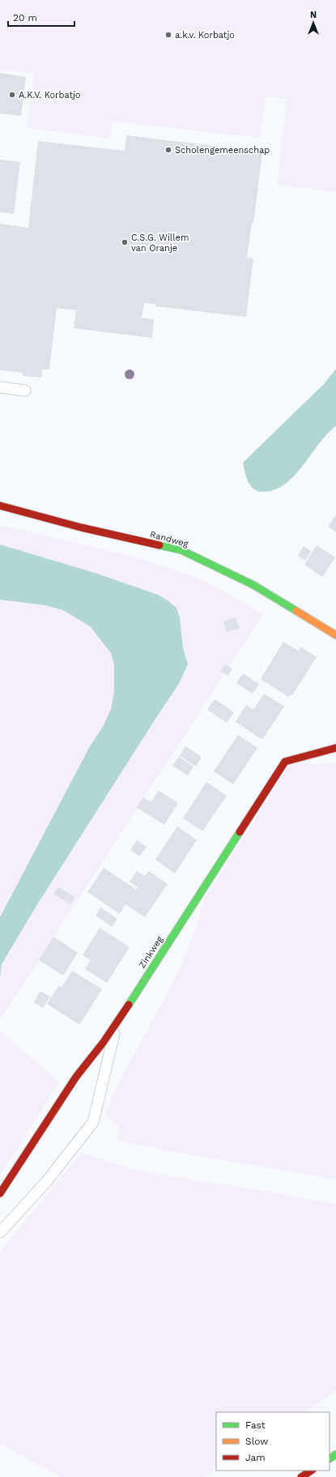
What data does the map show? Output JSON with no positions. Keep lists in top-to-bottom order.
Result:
{
  "streets": {
    "street": ["Randweg", "Zinkweg"]
  },
  "places": [
    "a.k.v. Korbatjo",
    "A.K.V. Korbatjo",
    "Scholengemeenschap",
    "C.S.G. Willem van Oranje"
  ],
  "legend": ["Fast", "Slow", "Jam"],
  "scale_bar": "20 m",
  "north": "top"
}
